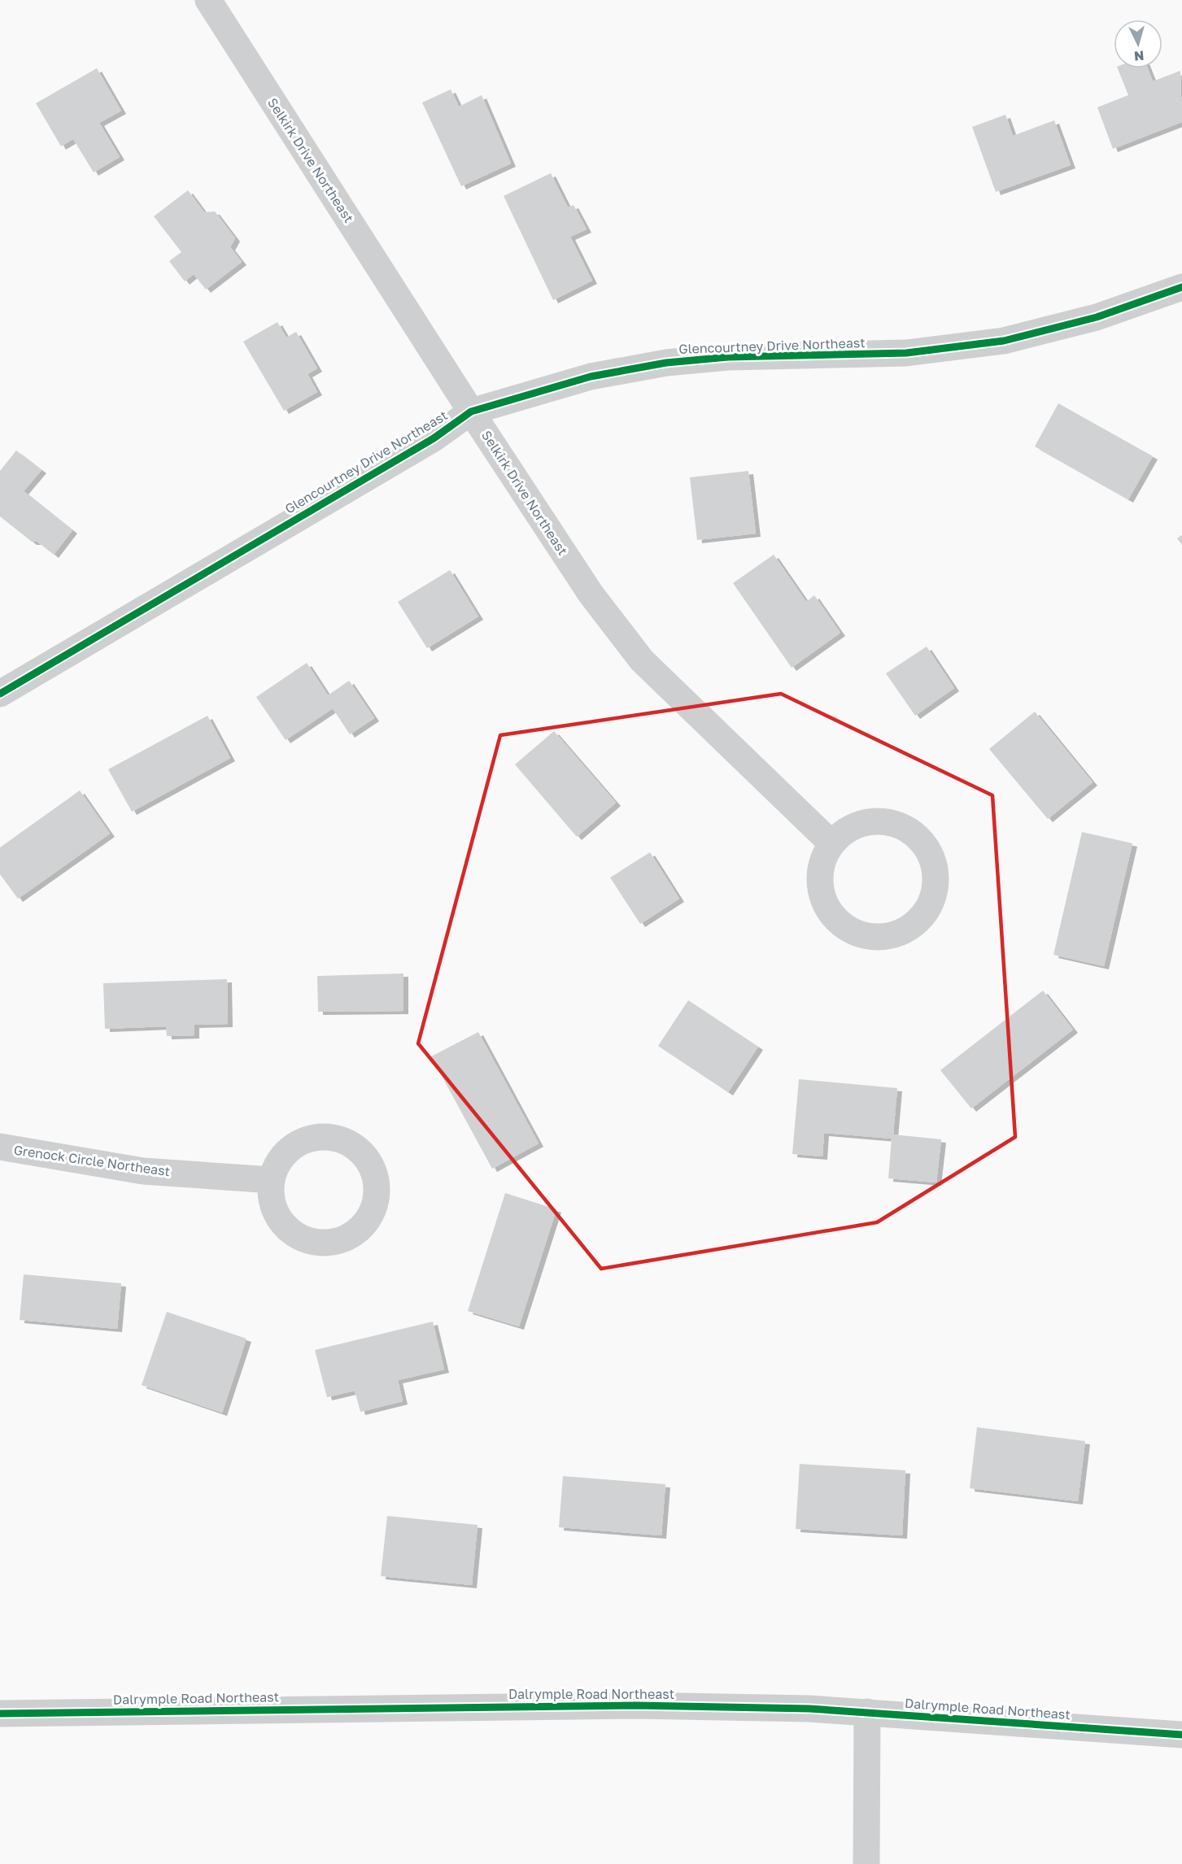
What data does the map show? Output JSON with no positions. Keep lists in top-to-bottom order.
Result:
{
  "streets": {
    "street": [
      "Selkirk Drive Northeast",
      "Glencourtney Drive Northeast",
      "Grenock Circle Northeast",
      "Dalrymple Road Northeast"
    ]
  },
  "crossings": [
    ["Selkirk Drive Northeast", "Glencourtney Drive Northeast"]
  ],
  "north": "bottom"
}
